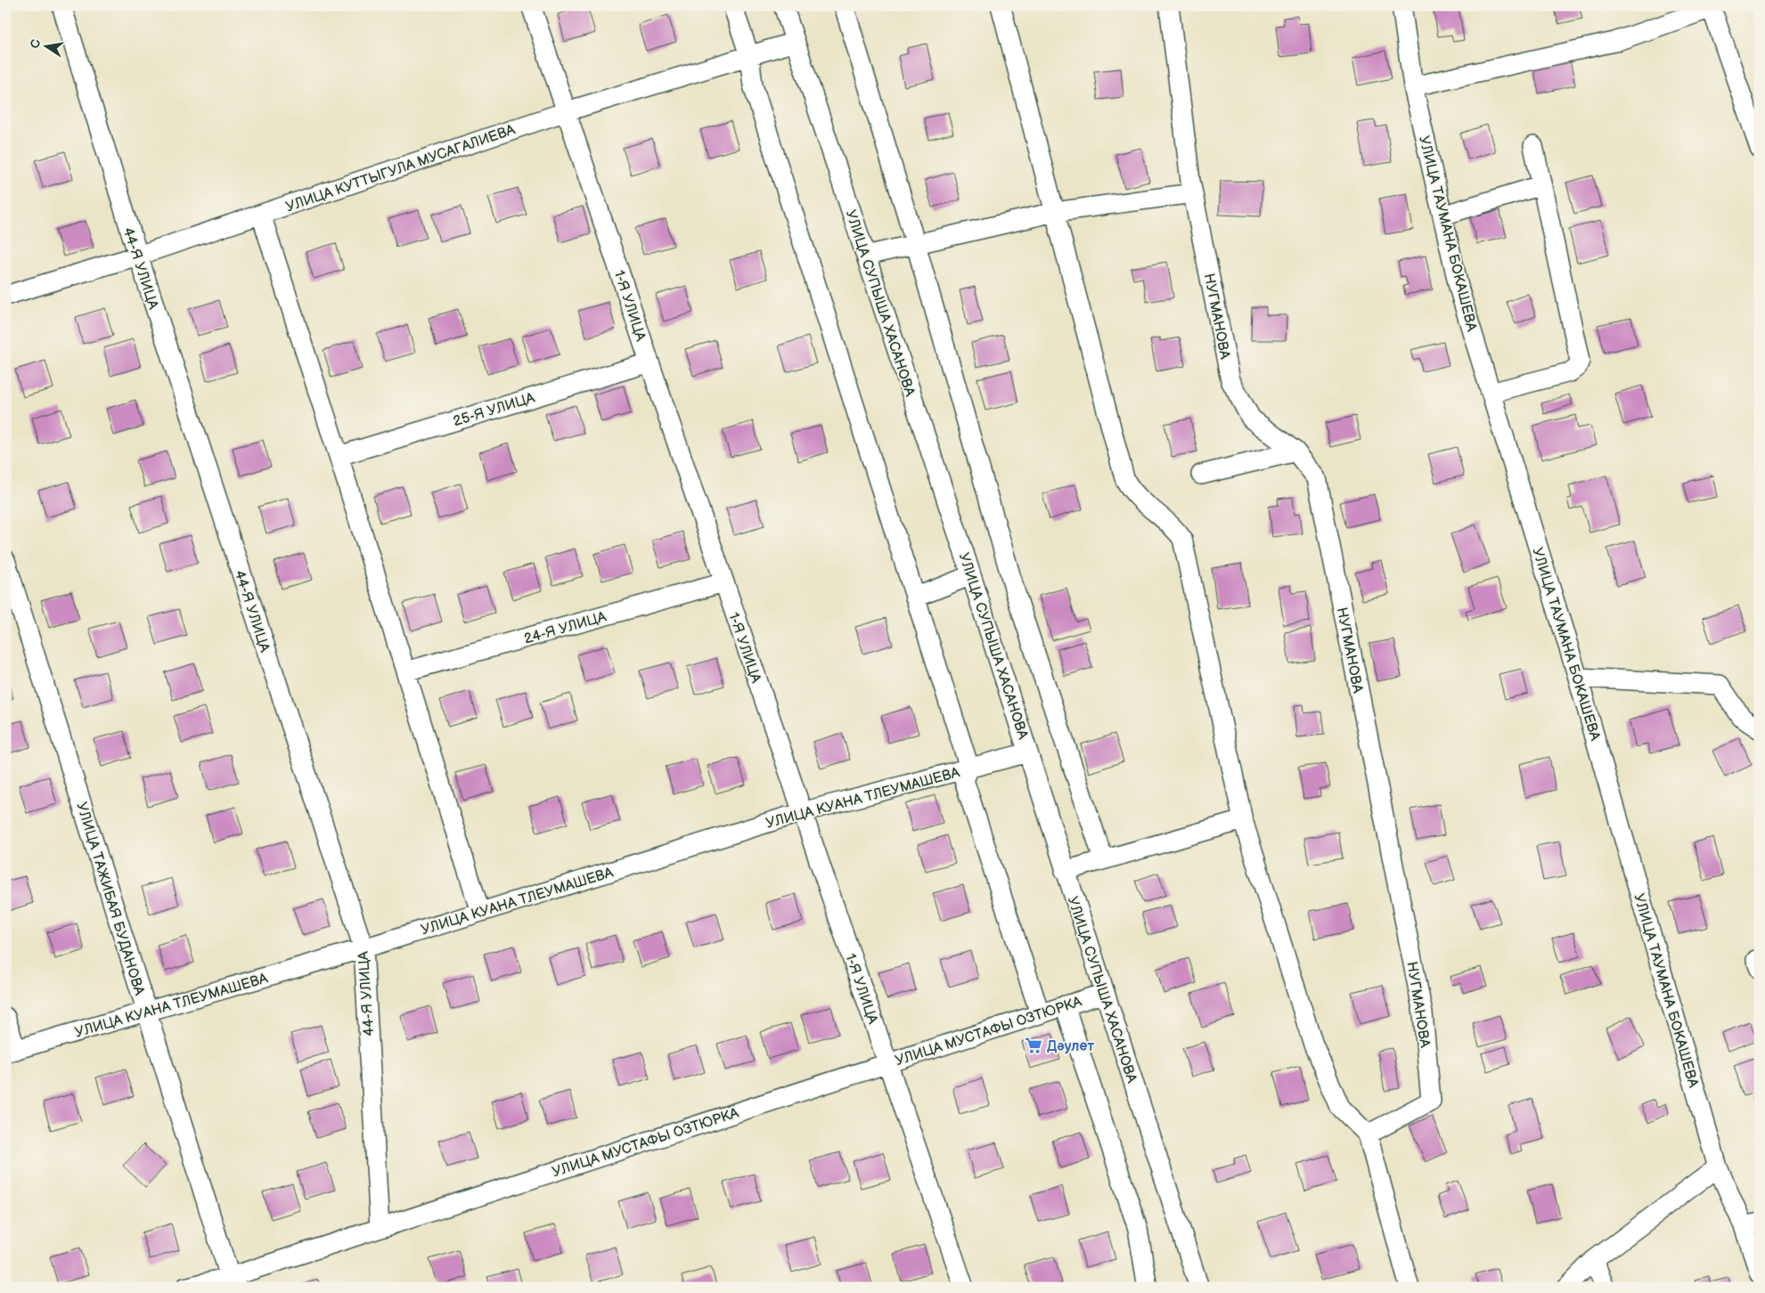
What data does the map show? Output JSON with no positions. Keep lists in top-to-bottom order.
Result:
{
  "streets": {
    "street": [
      "УЛИЦА КУТТЫГУЛА МУСАГАЛИЕВА",
      "УЛИЦА ТАУМАНА БОКАШЕВА",
      "44-Я УЛИЦА",
      "УЛИЦА СУПЫША ХАСАНОВА",
      "1-Я УЛИЦА",
      "НУГМАНОВА",
      "25-Я УЛИЦА",
      "24-Я УЛИЦА",
      "УЛИЦА КУАНА ТЛЕУМАШЕВА",
      "УЛИЦА ТАЖИБАЯ БУДАНОВА",
      "УЛИЦА МУСТАФЫ ОЗТЮРКА"
    ]
  },
  "crossings": [
    ["УЛИЦА КУТТЫГУЛА МУСАГАЛИЕВА", "44-Я УЛИЦА"],
    ["УЛИЦА КУТТЫГУЛА МУСАГАЛИЕВА", "УЛИЦА СУПЫША ХАСАНОВА"],
    ["УЛИЦА КУТТЫГУЛА МУСАГАЛИЕВА", "1-Я УЛИЦА"],
    ["44-Я УЛИЦА", "УЛИЦА КУАНА ТЛЕУМАШЕВА"],
    ["44-Я УЛИЦА", "УЛИЦА МУСТАФЫ ОЗТЮРКА"],
    ["УЛИЦА СУПЫША ХАСАНОВА", "УЛИЦА КУАНА ТЛЕУМАШЕВА"],
    ["УЛИЦА СУПЫША ХАСАНОВА", "УЛИЦА МУСТАФЫ ОЗТЮРКА"],
    ["1-Я УЛИЦА", "25-Я УЛИЦА"],
    ["1-Я УЛИЦА", "24-Я УЛИЦА"],
    ["1-Я УЛИЦА", "УЛИЦА КУАНА ТЛЕУМАШЕВА"],
    ["1-Я УЛИЦА", "УЛИЦА МУСТАФЫ ОЗТЮРКА"],
    ["УЛИЦА КУАНА ТЛЕУМАШЕВА", "УЛИЦА ТАЖИБАЯ БУДАНОВА"],
    ["УЛИЦА ТАЖИБАЯ БУДАНОВА", "УЛИЦА МУСТАФЫ ОЗТЮРКА"]
  ],
  "places": {
    "supermarket": ["Дәулет"]
  },
  "north": "left"
}
